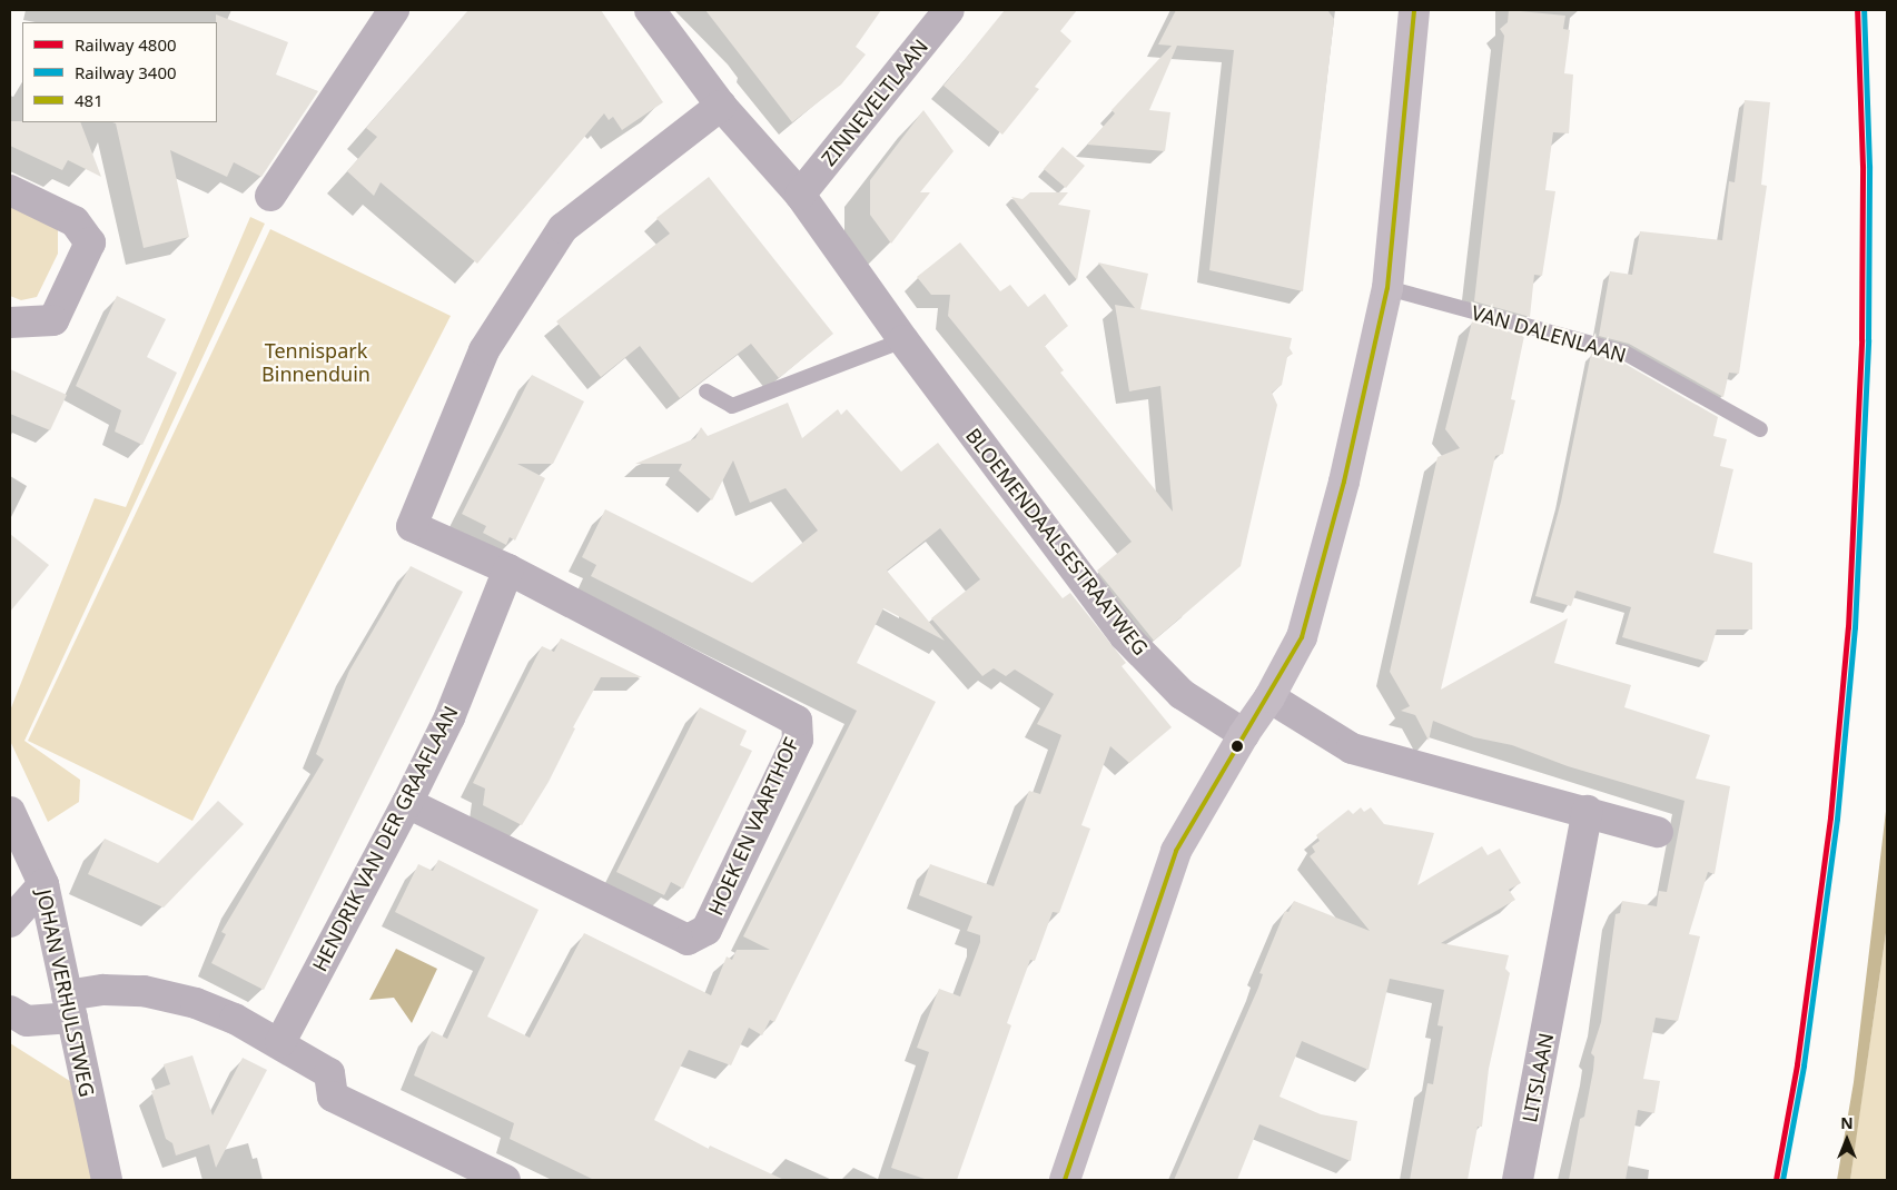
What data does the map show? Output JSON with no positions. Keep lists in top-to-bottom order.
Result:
{
  "streets": {
    "street": [
      "ZINNEVELTLAAN",
      "BLOEMENDAALSESTRAATWEG",
      "HOEK EN VAARTHOF",
      "HENDRIK VAN DER GRAAFLAAN",
      "JOHAN VERHULSTWEG",
      "LITSLAAN"
    ],
    "lane": ["VAN DALENLAAN"]
  },
  "crossings": [
    ["ZINNEVELTLAAN", "BLOEMENDAALSESTRAATWEG"],
    ["BLOEMENDAALSESTRAATWEG", "HOEK EN VAARTHOF"],
    ["HOEK EN VAARTHOF", "HENDRIK VAN DER GRAAFLAAN"]
  ],
  "parks": ["Tennispark Binnenduin"],
  "lines": ["rail line 4800", "rail line 3400", "transit line 481"],
  "legend": ["Railway 4800", "Railway 3400", "481"],
  "north": "top"
}
